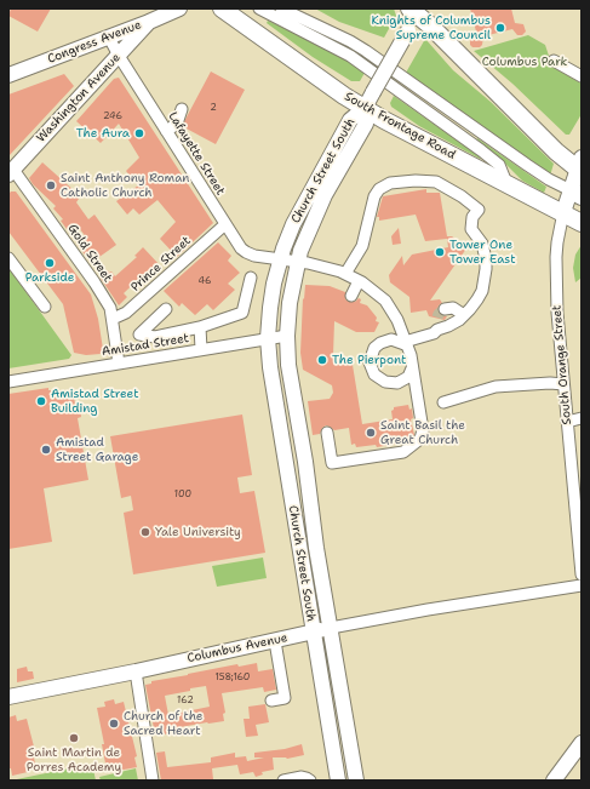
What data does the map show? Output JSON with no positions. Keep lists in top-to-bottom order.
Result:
{
  "streets": {
    "highway": ["South Frontage Road"],
    "main road": [
      "Congress Avenue",
      "Washington Avenue",
      "Church Street South",
      "South Orange Street",
      "Columbus Avenue"
    ],
    "street": [
      "Lafayette Street",
      "Gold Street",
      "Prince Street",
      "Amistad Street"
    ]
  },
  "crossings": [
    ["Congress Avenue", "Washington Avenue"],
    ["Congress Avenue", "Lafayette Street"],
    ["Washington Avenue", "Lafayette Street"],
    ["Washington Avenue", "Gold Street"],
    ["South Frontage Road", "Church Street South"],
    ["South Frontage Road", "South Orange Street"],
    ["Lafayette Street", "Church Street South"],
    ["Lafayette Street", "Prince Street"],
    ["Church Street South", "Amistad Street"],
    ["Church Street South", "Columbus Avenue"],
    ["Gold Street", "Prince Street"],
    ["Gold Street", "Amistad Street"]
  ],
  "parks": ["Columbus Park"],
  "places": [
    "Knights of Columbus Supreme Council",
    "The Aura",
    "Saint Anthony Roman Catholic Church",
    "Tower One Tower East",
    "Parkside",
    "The Pierpont",
    "Amistad Street Building",
    "Saint Basil the Great Church",
    "Amistad Street Garage",
    "Yale University",
    "Church of the Sacred Heart",
    "Saint Martin de Porres Academy"
  ],
  "house_numbers": [
    "2",
    "246",
    "46",
    "100",
    "158;160",
    "162"
  ]
}
